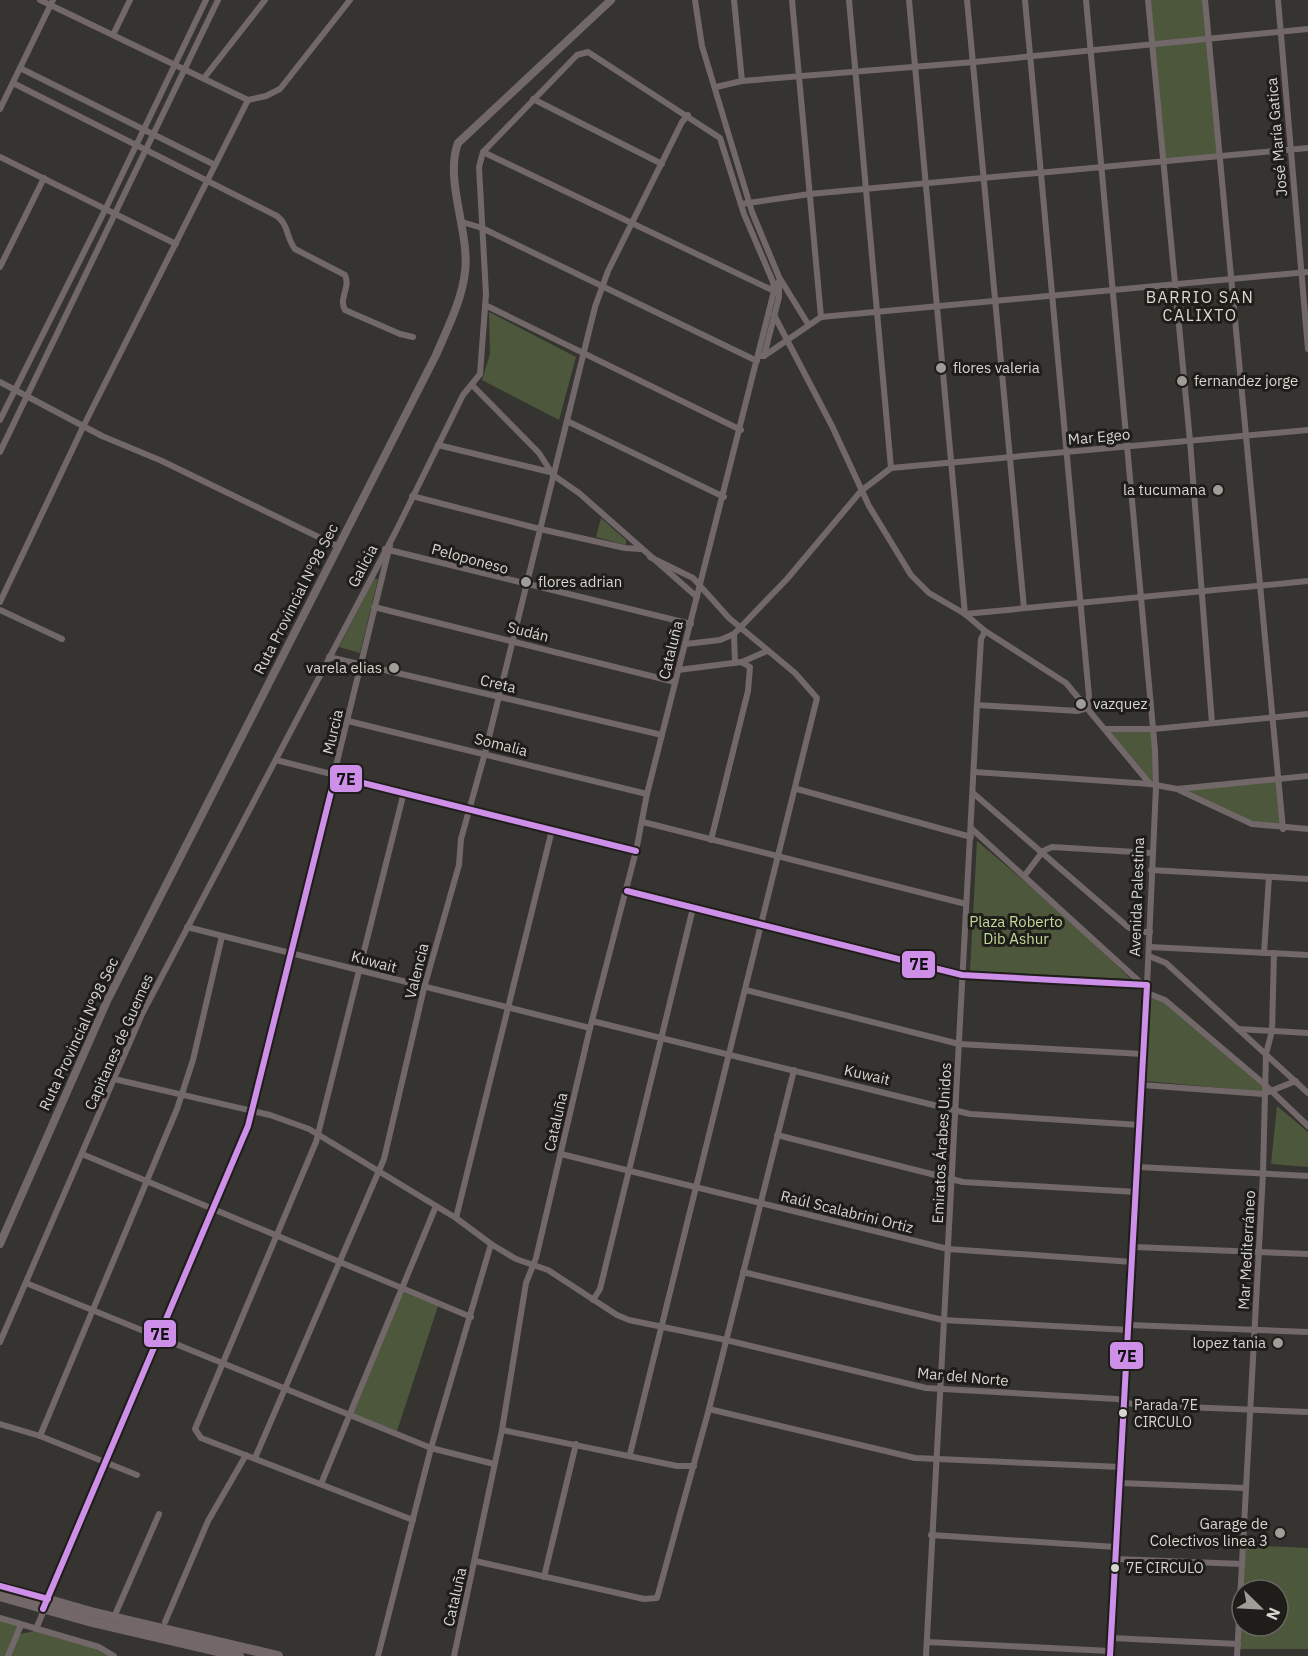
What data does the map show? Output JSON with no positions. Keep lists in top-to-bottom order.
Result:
{
  "streets": {
    "street": [
      "José María Gatica",
      "Mar Egeo",
      "Peloponeso",
      "Galicia",
      "Ruta Provincial Nº98 Sec",
      "Sudán",
      "Cataluña",
      "Creta",
      "Murcia",
      "Somalia",
      "Avenida Palestina",
      "Kuwait",
      "Valencia",
      "Capitanes de Guemes",
      "Emiratos Árabes Unidos",
      "Raúl Scalabrini Ortiz",
      "Mar Mediterráneo",
      "Mar del Norte"
    ]
  },
  "crossings": [
    ["Mar Egeo", "Avenida Palestina"],
    ["Peloponeso", "Galicia"],
    ["Peloponeso", "Cataluña"],
    ["Peloponeso", "Murcia"],
    ["Peloponeso", "Valencia"],
    ["Galicia", "Creta"],
    ["Galicia", "Murcia"],
    ["Galicia", "Capitanes de Guemes"],
    ["Sudán", "Cataluña"],
    ["Sudán", "Murcia"],
    ["Sudán", "Valencia"],
    ["Cataluña", "Creta"],
    ["Cataluña", "Somalia"],
    ["Cataluña", "Kuwait"],
    ["Cataluña", "Raúl Scalabrini Ortiz"],
    ["Cataluña", "Mar del Norte"],
    ["Creta", "Murcia"],
    ["Creta", "Valencia"],
    ["Murcia", "Somalia"],
    ["Murcia", "Kuwait"],
    ["Murcia", "Mar del Norte"],
    ["Somalia", "Valencia"],
    ["Avenida Palestina", "Kuwait"],
    ["Avenida Palestina", "Raúl Scalabrini Ortiz"],
    ["Avenida Palestina", "Mar del Norte"],
    ["Kuwait", "Valencia"],
    ["Kuwait", "Capitanes de Guemes"],
    ["Kuwait", "Emiratos Árabes Unidos"],
    ["Valencia", "Mar del Norte"],
    ["Capitanes de Guemes", "Mar del Norte"],
    ["Emiratos Árabes Unidos", "Raúl Scalabrini Ortiz"],
    ["Emiratos Árabes Unidos", "Mar del Norte"],
    ["Mar Mediterráneo", "Mar del Norte"]
  ],
  "districts": ["BARRIO SAN CALIXTO"],
  "parks": ["Plaza Roberto Dib Ashur"],
  "places": [
    "flores valeria",
    "fernandez jorge",
    "la tucumana",
    "flores adrian",
    "varela elias",
    "vazquez",
    "lopez tania",
    "Parada 7E CIRCULO",
    "Garage de Colectivos linea 3",
    "7E CIRCULO"
  ],
  "lines": ["transit line 7E"],
  "north": "bottom right"
}
